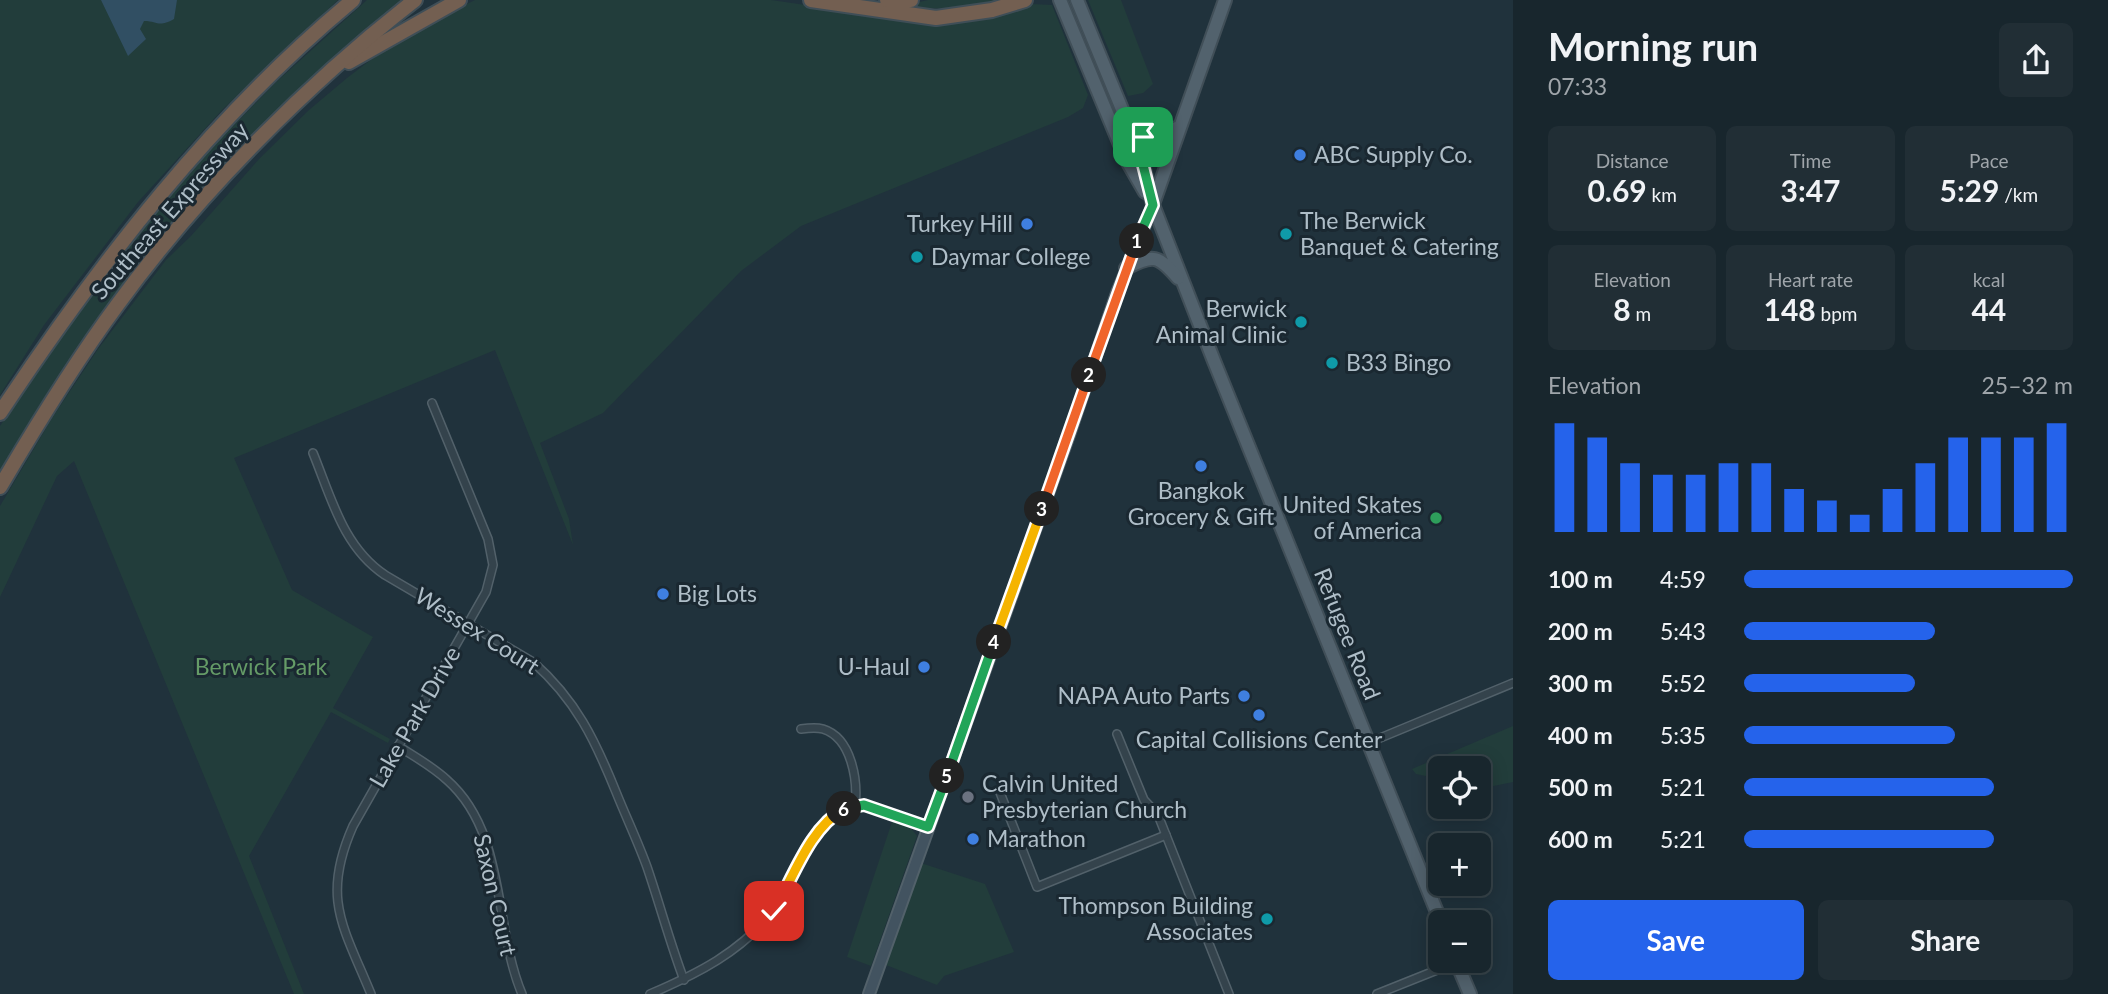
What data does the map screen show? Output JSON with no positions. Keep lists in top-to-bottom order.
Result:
{
  "streets": {
    "highway": ["Southeast Expressway"],
    "main road": ["Refugee Road"],
    "street": ["Wessex Court", "Lake Park Drive", "Saxon Court"]
  },
  "crossings": [
    ["Wessex Court", "Lake Park Drive"],
    ["Lake Park Drive", "Saxon Court"]
  ],
  "parks": ["Berwick Park"],
  "places": [
    "ABC Supply Co.",
    "Turkey Hill",
    "The Berwick Banquet & Catering",
    "Daymar College",
    "Berwick Animal Clinic",
    "B33 Bingo",
    "Bangkok Grocery & Gift",
    "United Skates of America",
    "Big Lots",
    "U-Haul",
    "NAPA Auto Parts",
    "Capital Collisions Center",
    "Calvin United Presbyterian Church",
    "Marathon",
    "Thompson Building Associates"
  ],
  "page": {
    "heading": ["Morning run", "07:33"],
    "stats": [
      ["Distance", "0.69 km"],
      ["Time", "3:47"],
      ["Pace", "5:29 /km"],
      ["Elevation", "8 m"],
      ["Heart rate", "148 bpm"],
      ["kcal", "44"]
    ],
    "pins": [
      "1",
      "2",
      "3",
      "4",
      "5",
      "6"
    ],
    "chart": ["Elevation", "25–32 m"],
    "list": [
      {
        "name": "100 m",
        "note": "4:59"
      },
      {
        "name": "200 m",
        "note": "5:43"
      },
      {
        "name": "300 m",
        "note": "5:52"
      },
      {
        "name": "400 m",
        "note": "5:35"
      },
      {
        "name": "500 m",
        "note": "5:21"
      },
      {
        "name": "600 m",
        "note": "5:21"
      }
    ],
    "map_buttons": ["+", "−"],
    "buttons": ["Save", "Share"]
  }
}
